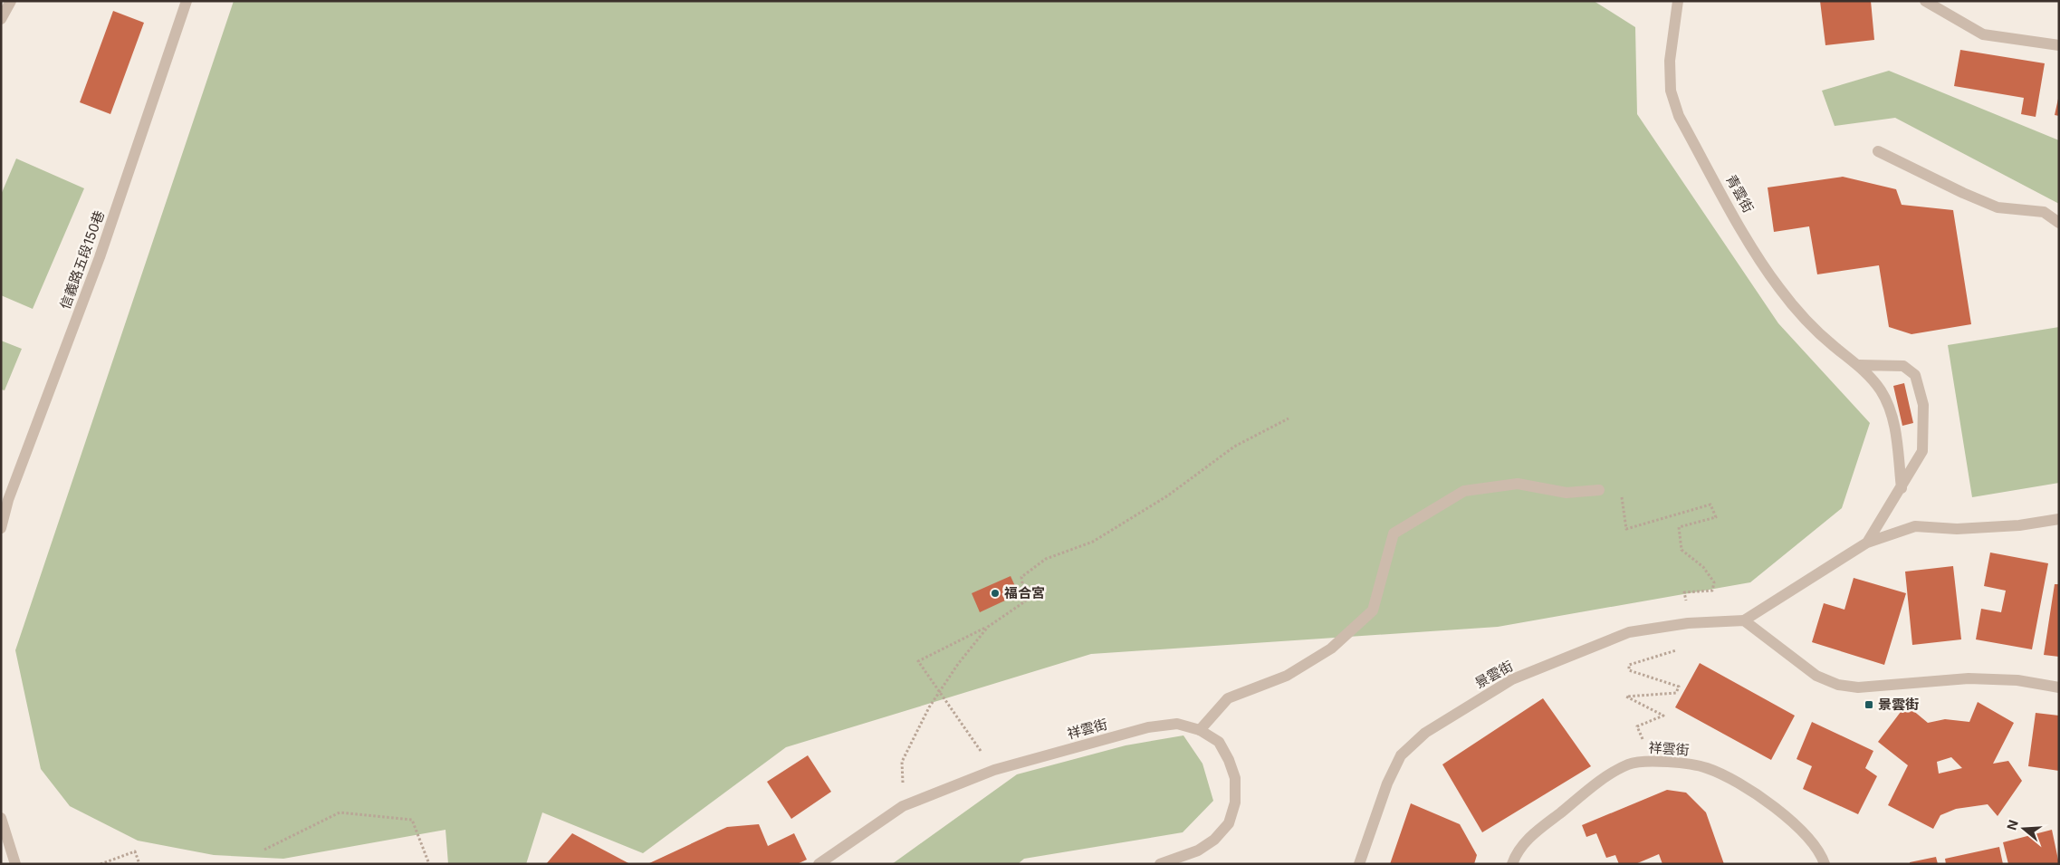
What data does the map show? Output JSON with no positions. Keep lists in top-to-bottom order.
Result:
{
  "streets": {
    "street": [
      "青雲街",
      "信義路五段150巷",
      "景雲街",
      "祥雲街"
    ]
  },
  "places": {
    "other": ["福合宮"],
    "transit": ["景雲街"]
  },
  "north": "left"
}
